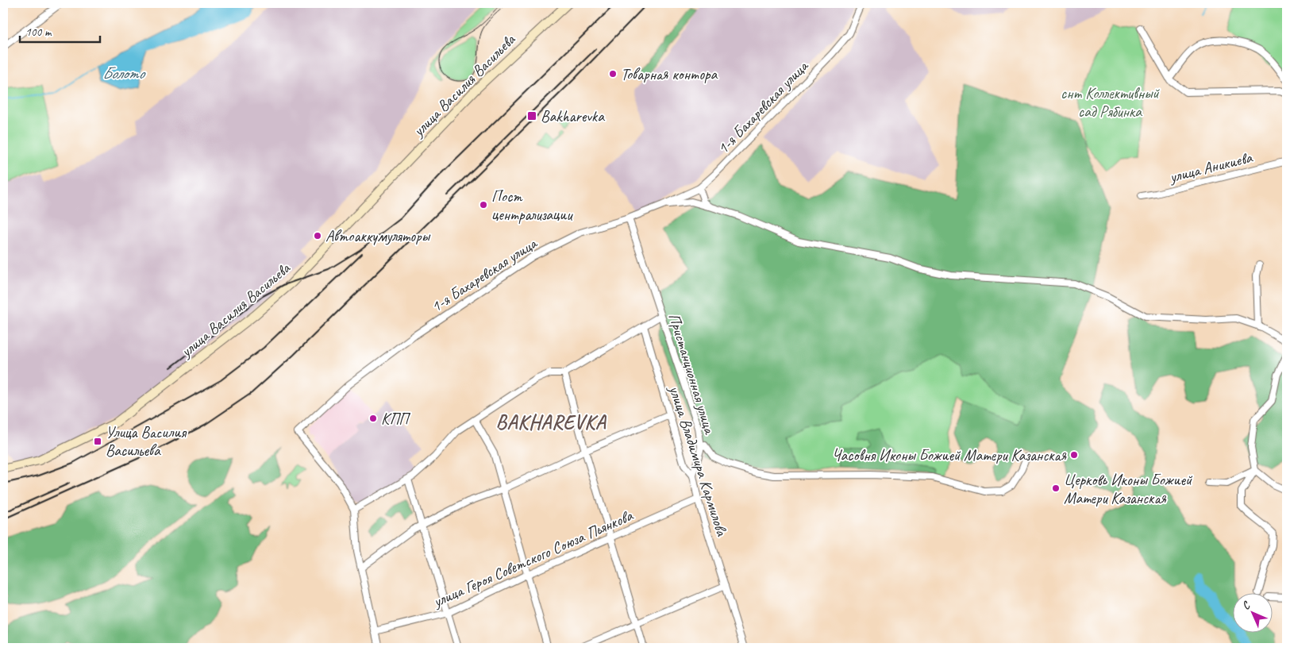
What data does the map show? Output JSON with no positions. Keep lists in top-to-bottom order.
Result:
{
  "streets": {
    "main road": ["улица Василия Васильева"],
    "street": [
      "1-я Бахаревская улица",
      "улица Аникиева",
      "Пристанционная улица",
      "улица Владимира Кармилова",
      "улица Героя Советского Союза Пьянкова"
    ]
  },
  "crossings": [
    ["1-я Бахаревская улица", "Пристанционная улица"],
    ["улица Владимира Кармилова", "улица Героя Советского Союза Пьянкова"]
  ],
  "districts": ["BAKHAREVKA"],
  "water": ["Болото"],
  "parks": ["снт Коллективный сад Рябинка"],
  "places": {
    "other": [
      "Товарная контора",
      "Пост централизации",
      "Автоаккумуляторы",
      "КПП",
      "Часовня Иконы Божией Матери Казанская",
      "Церковь Иконы Божией Матери Казанская"
    ],
    "transit": ["Bakharevka", "Улица Василия Васильева"]
  },
  "scale_bar": "100 m",
  "north": "top left"
}
